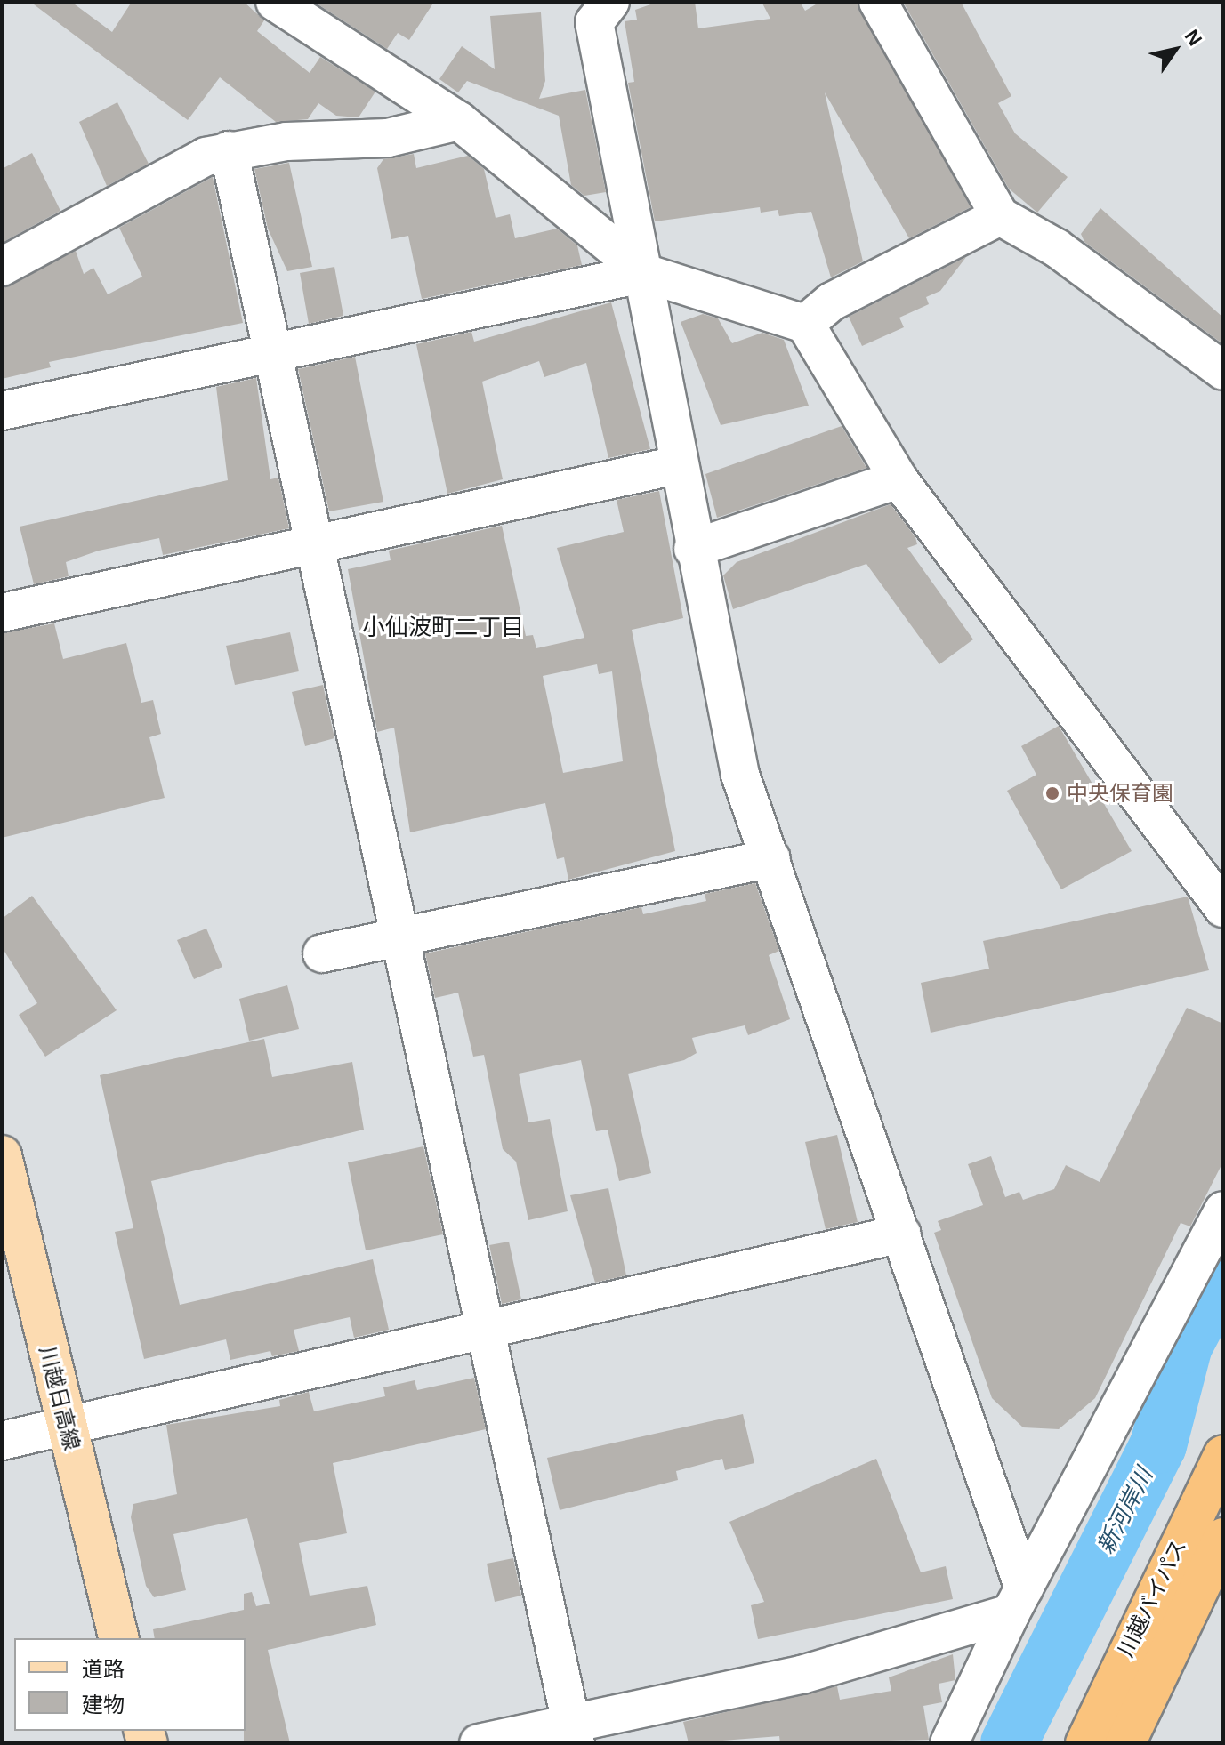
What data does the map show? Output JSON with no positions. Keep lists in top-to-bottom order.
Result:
{
  "streets": {
    "highway": ["川越バイパス"],
    "main road": ["川越日高線"]
  },
  "districts": ["小仙波町二丁目"],
  "water": ["新河岸川"],
  "places": ["中央保育園"],
  "legend": ["道路", "建物"],
  "north": "top right"
}
